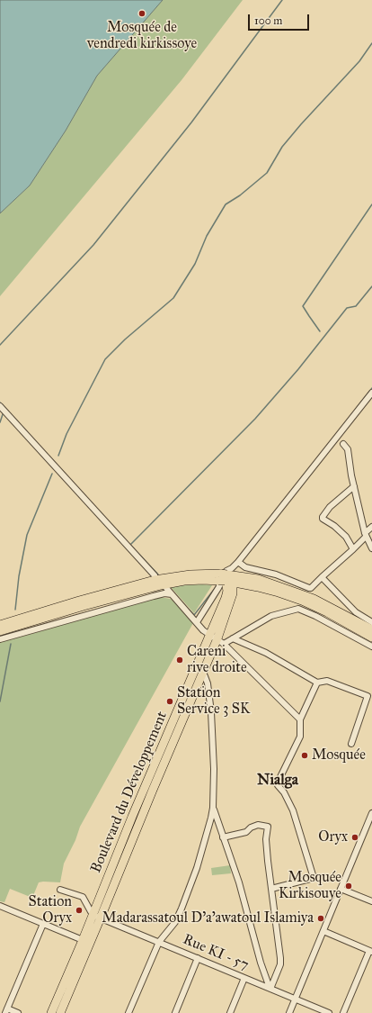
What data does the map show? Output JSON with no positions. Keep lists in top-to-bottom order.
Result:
{
  "streets": {
    "highway": ["Boulevard du Développement"],
    "street": ["Rue KI - 57"]
  },
  "crossings": [
    ["Boulevard du Développement", "Rue KI - 57"]
  ],
  "districts": ["Nialga"],
  "places": [
    "Mosquée de vendredi kirkissoye",
    "Careni rive droite",
    "Station Service 3 SK",
    "Mosquée",
    "Oryx",
    "Mosquée Kirkisouye",
    "Station Oryx",
    "Madarassatoul D'a'awatoul Islamiya"
  ],
  "scale_bar": "100 m"
}
